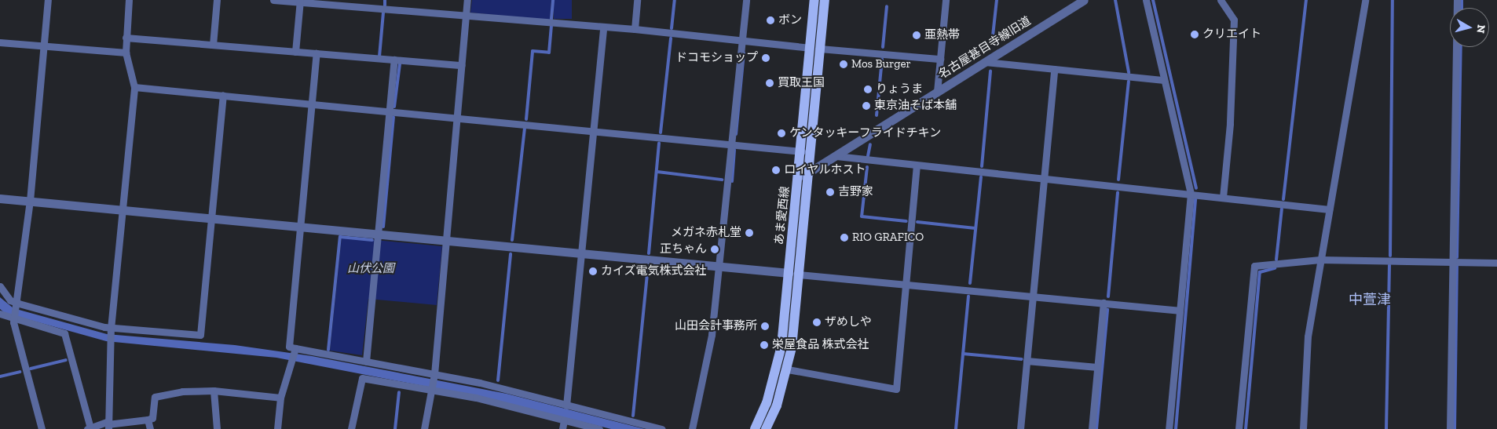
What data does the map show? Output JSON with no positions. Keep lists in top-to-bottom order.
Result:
{
  "streets": {
    "main road": ["あま愛西線"],
    "street": ["名古屋甚目寺線旧道"]
  },
  "crossings": [
    ["名古屋甚目寺線旧道", "あま愛西線"]
  ],
  "districts": ["中萱津"],
  "parks": ["山伏公園"],
  "places": [
    "ボン",
    "クリエイト",
    "亜熱帯",
    "ドコモショップ",
    "Mos Burger",
    "買取王国",
    "りょうま",
    "東京油そば本舗",
    "ケンタッキーフライドチキン",
    "ロイヤルホスト",
    "吉野家",
    "メガネ赤札堂",
    "RIO GRAFICO",
    "正ちゃん",
    "カイズ電気株式会社",
    "ザめしや",
    "山田会計事務所",
    "栄屋食品 株式会社"
  ],
  "north": "right"
}
